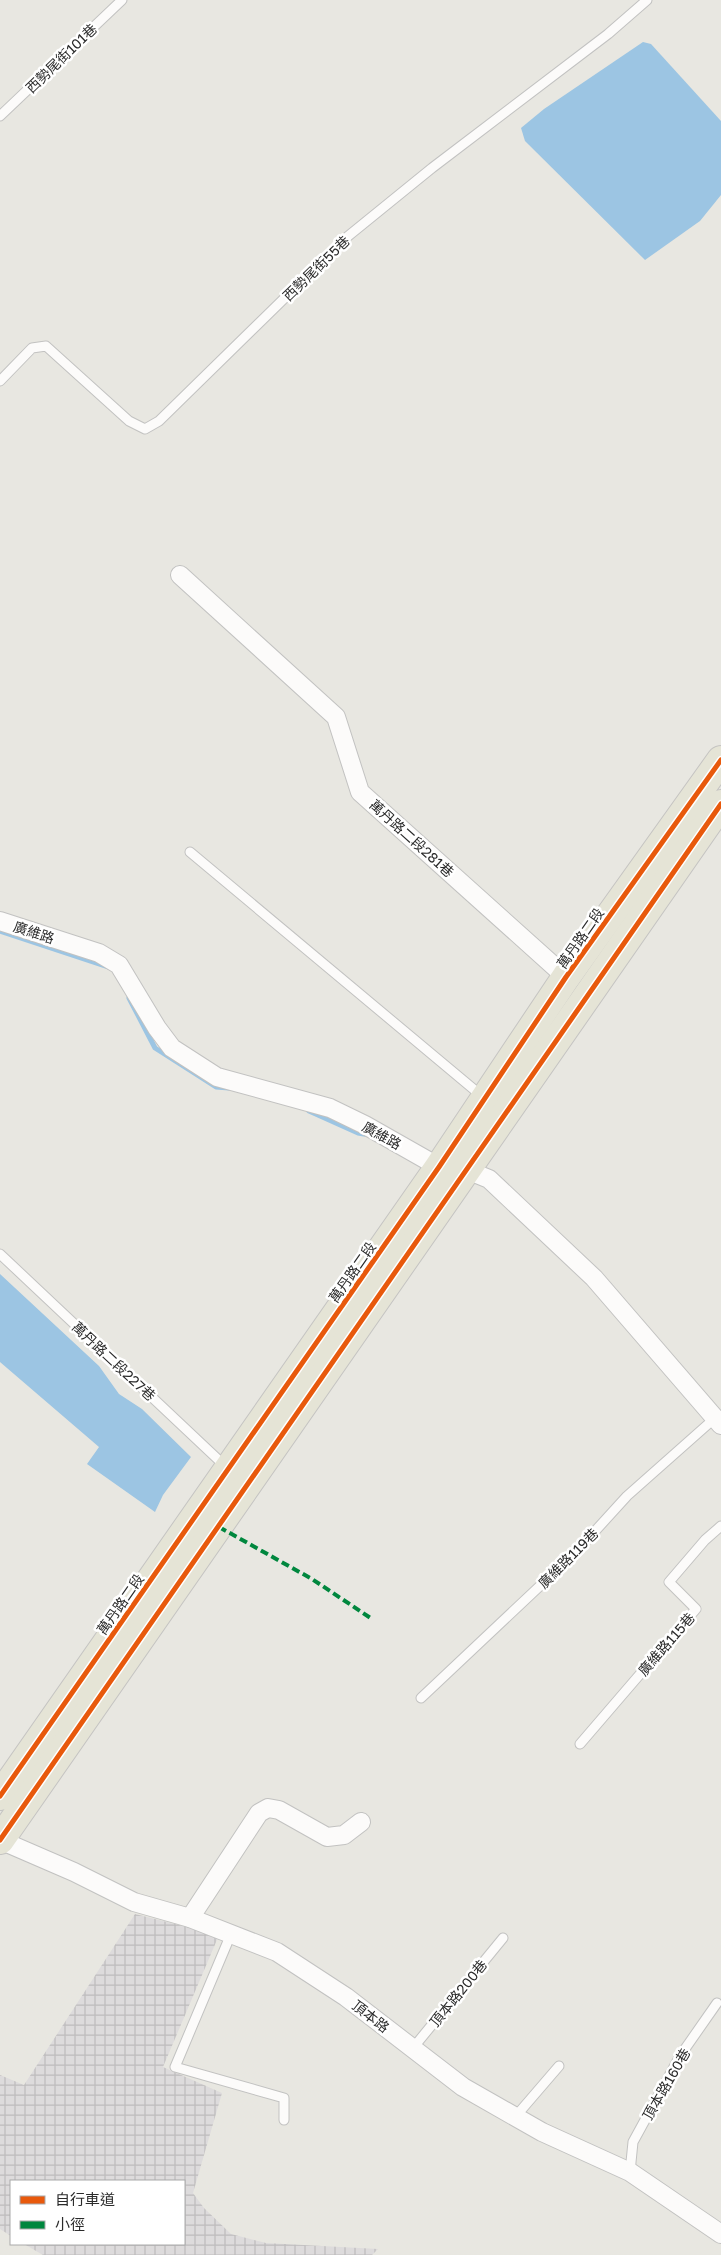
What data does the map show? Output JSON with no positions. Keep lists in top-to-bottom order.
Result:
{
  "streets": {
    "main road": ["萬丹路二段"],
    "street": ["萬丹路二段281巷", "廣維路", "頂本路"],
    "lane": [
      "西勢尾街101巷",
      "西勢尾街55巷",
      "萬丹路二段227巷",
      "廣維路119巷",
      "廣維路115巷",
      "頂本路200巷",
      "頂本路160巷"
    ]
  },
  "crossings": [
    ["萬丹路二段281巷", "萬丹路二段"],
    ["廣維路", "萬丹路二段"],
    ["廣維路", "廣維路119巷"],
    ["萬丹路二段", "萬丹路二段227巷"],
    ["萬丹路二段", "頂本路"],
    ["頂本路200巷", "頂本路"],
    ["頂本路", "頂本路160巷"]
  ],
  "legend": ["自行車道", "小徑"]
}
